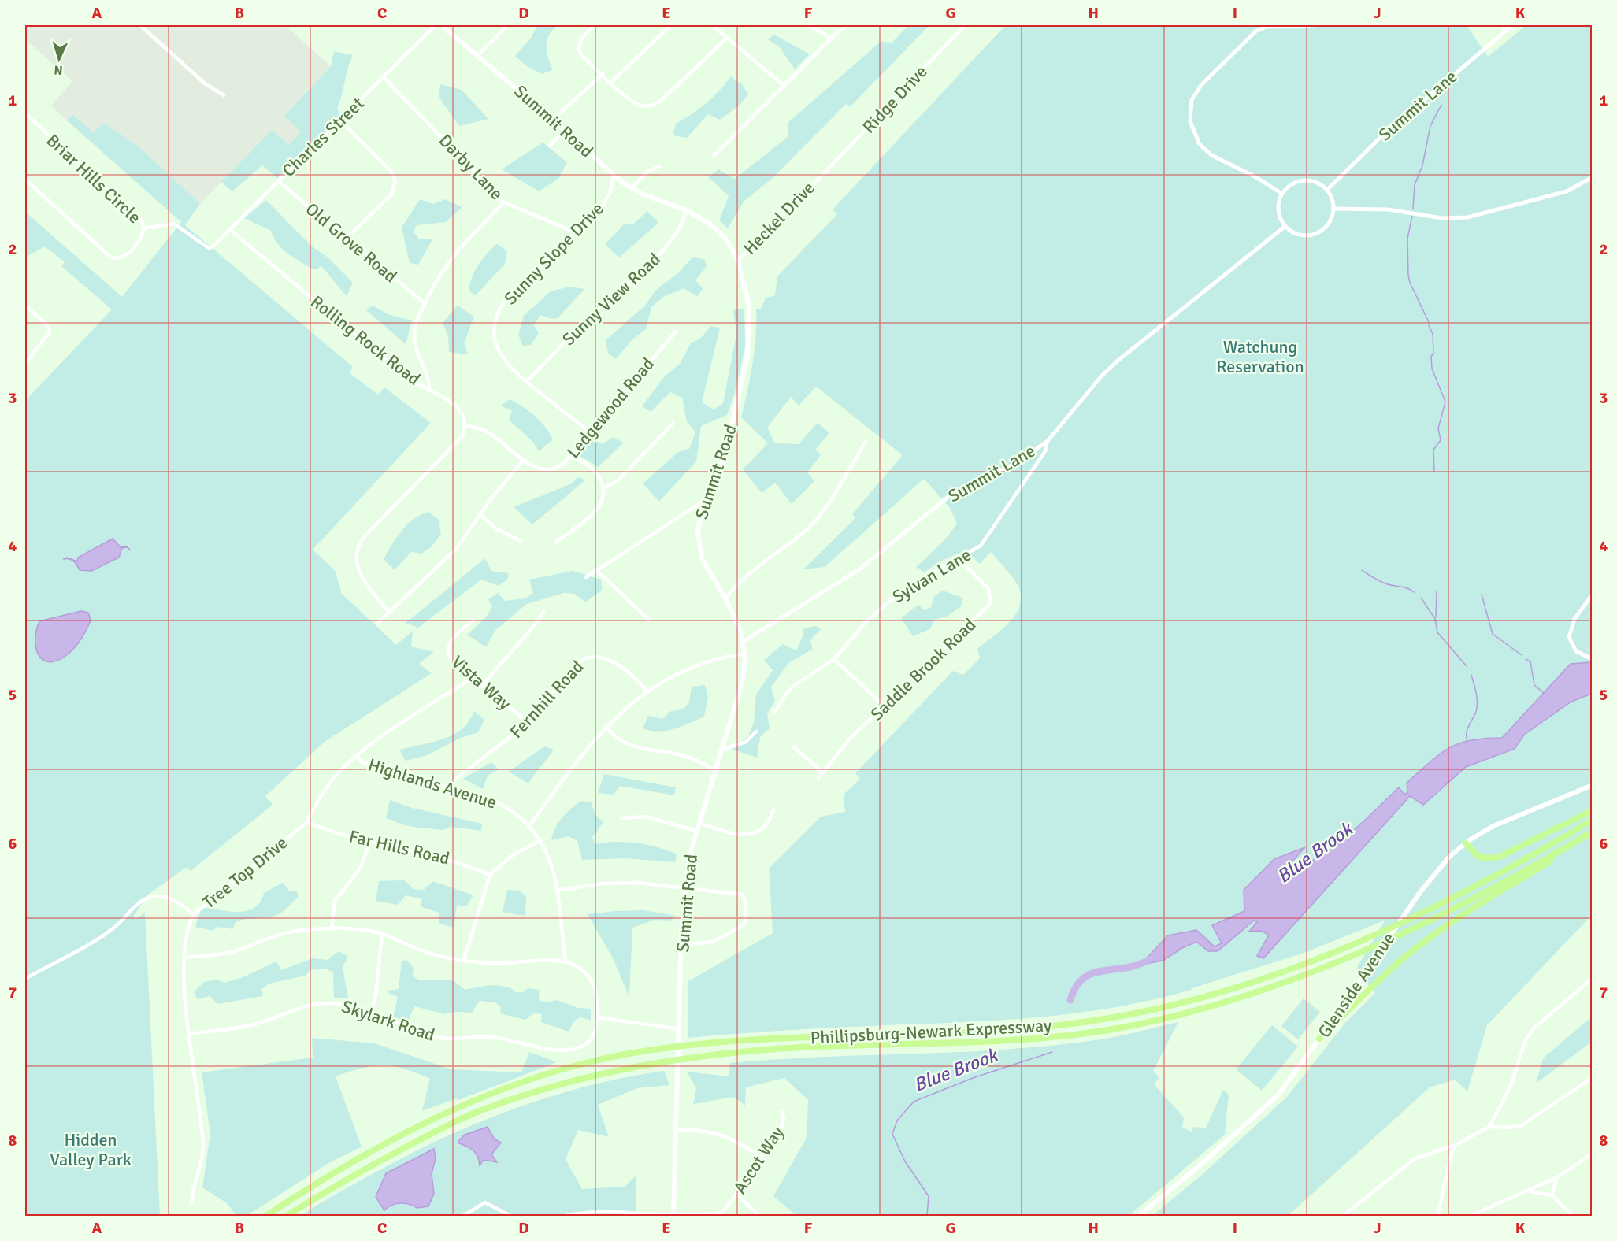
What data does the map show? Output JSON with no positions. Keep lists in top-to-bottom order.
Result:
{
  "streets": {
    "highway": ["Phillipsburg-Newark Expressway"],
    "main road": ["Summit Road", "Glenside Avenue"],
    "street": [
      "Ridge Drive",
      "Summit Lane",
      "Charles Street",
      "Darby Lane",
      "Briar Hills Circle",
      "Heckel Drive",
      "Old Grove Road",
      "Sunny Slope Drive",
      "Sunny View Road",
      "Rolling Rock Road",
      "Ledgewood Road",
      "Sylvan Lane",
      "Saddle Brook Road",
      "Vista Way",
      "Fernhill Road",
      "Highlands Avenue",
      "Far Hills Road",
      "Tree Top Drive",
      "Skylark Road",
      "Ascot Way"
    ]
  },
  "crossings": [
    ["Summit Lane", "Summit Road"],
    ["Summit Lane", "Sylvan Lane"],
    ["Summit Road", "Heckel Drive"],
    ["Summit Road", "Sunny Slope Drive"],
    ["Summit Road", "Sunny View Road"],
    ["Summit Road", "Ascot Way"],
    ["Charles Street", "Darby Lane"],
    ["Charles Street", "Briar Hills Circle"],
    ["Charles Street", "Old Grove Road"],
    ["Charles Street", "Rolling Rock Road"],
    ["Darby Lane", "Sunny Slope Drive"],
    ["Sunny Slope Drive", "Sunny View Road"],
    ["Sunny Slope Drive", "Ledgewood Road"],
    ["Rolling Rock Road", "Ledgewood Road"],
    ["Sylvan Lane", "Saddle Brook Road"],
    ["Vista Way", "Fernhill Road"],
    ["Vista Way", "Tree Top Drive"],
    ["Fernhill Road", "Highlands Avenue"],
    ["Highlands Avenue", "Tree Top Drive"],
    ["Far Hills Road", "Tree Top Drive"],
    ["Tree Top Drive", "Skylark Road"]
  ],
  "water": ["Blue Brook"],
  "parks": ["Watchung Reservation", "Hidden Valley Park"],
  "north": "bottom",
  "grid": {
    "columns": [
      "A",
      "B",
      "C",
      "D",
      "E",
      "F",
      "G",
      "H",
      "I",
      "J",
      "K"
    ],
    "rows": [
      "1",
      "2",
      "3",
      "4",
      "5",
      "6",
      "7",
      "8"
    ]
  }
}
